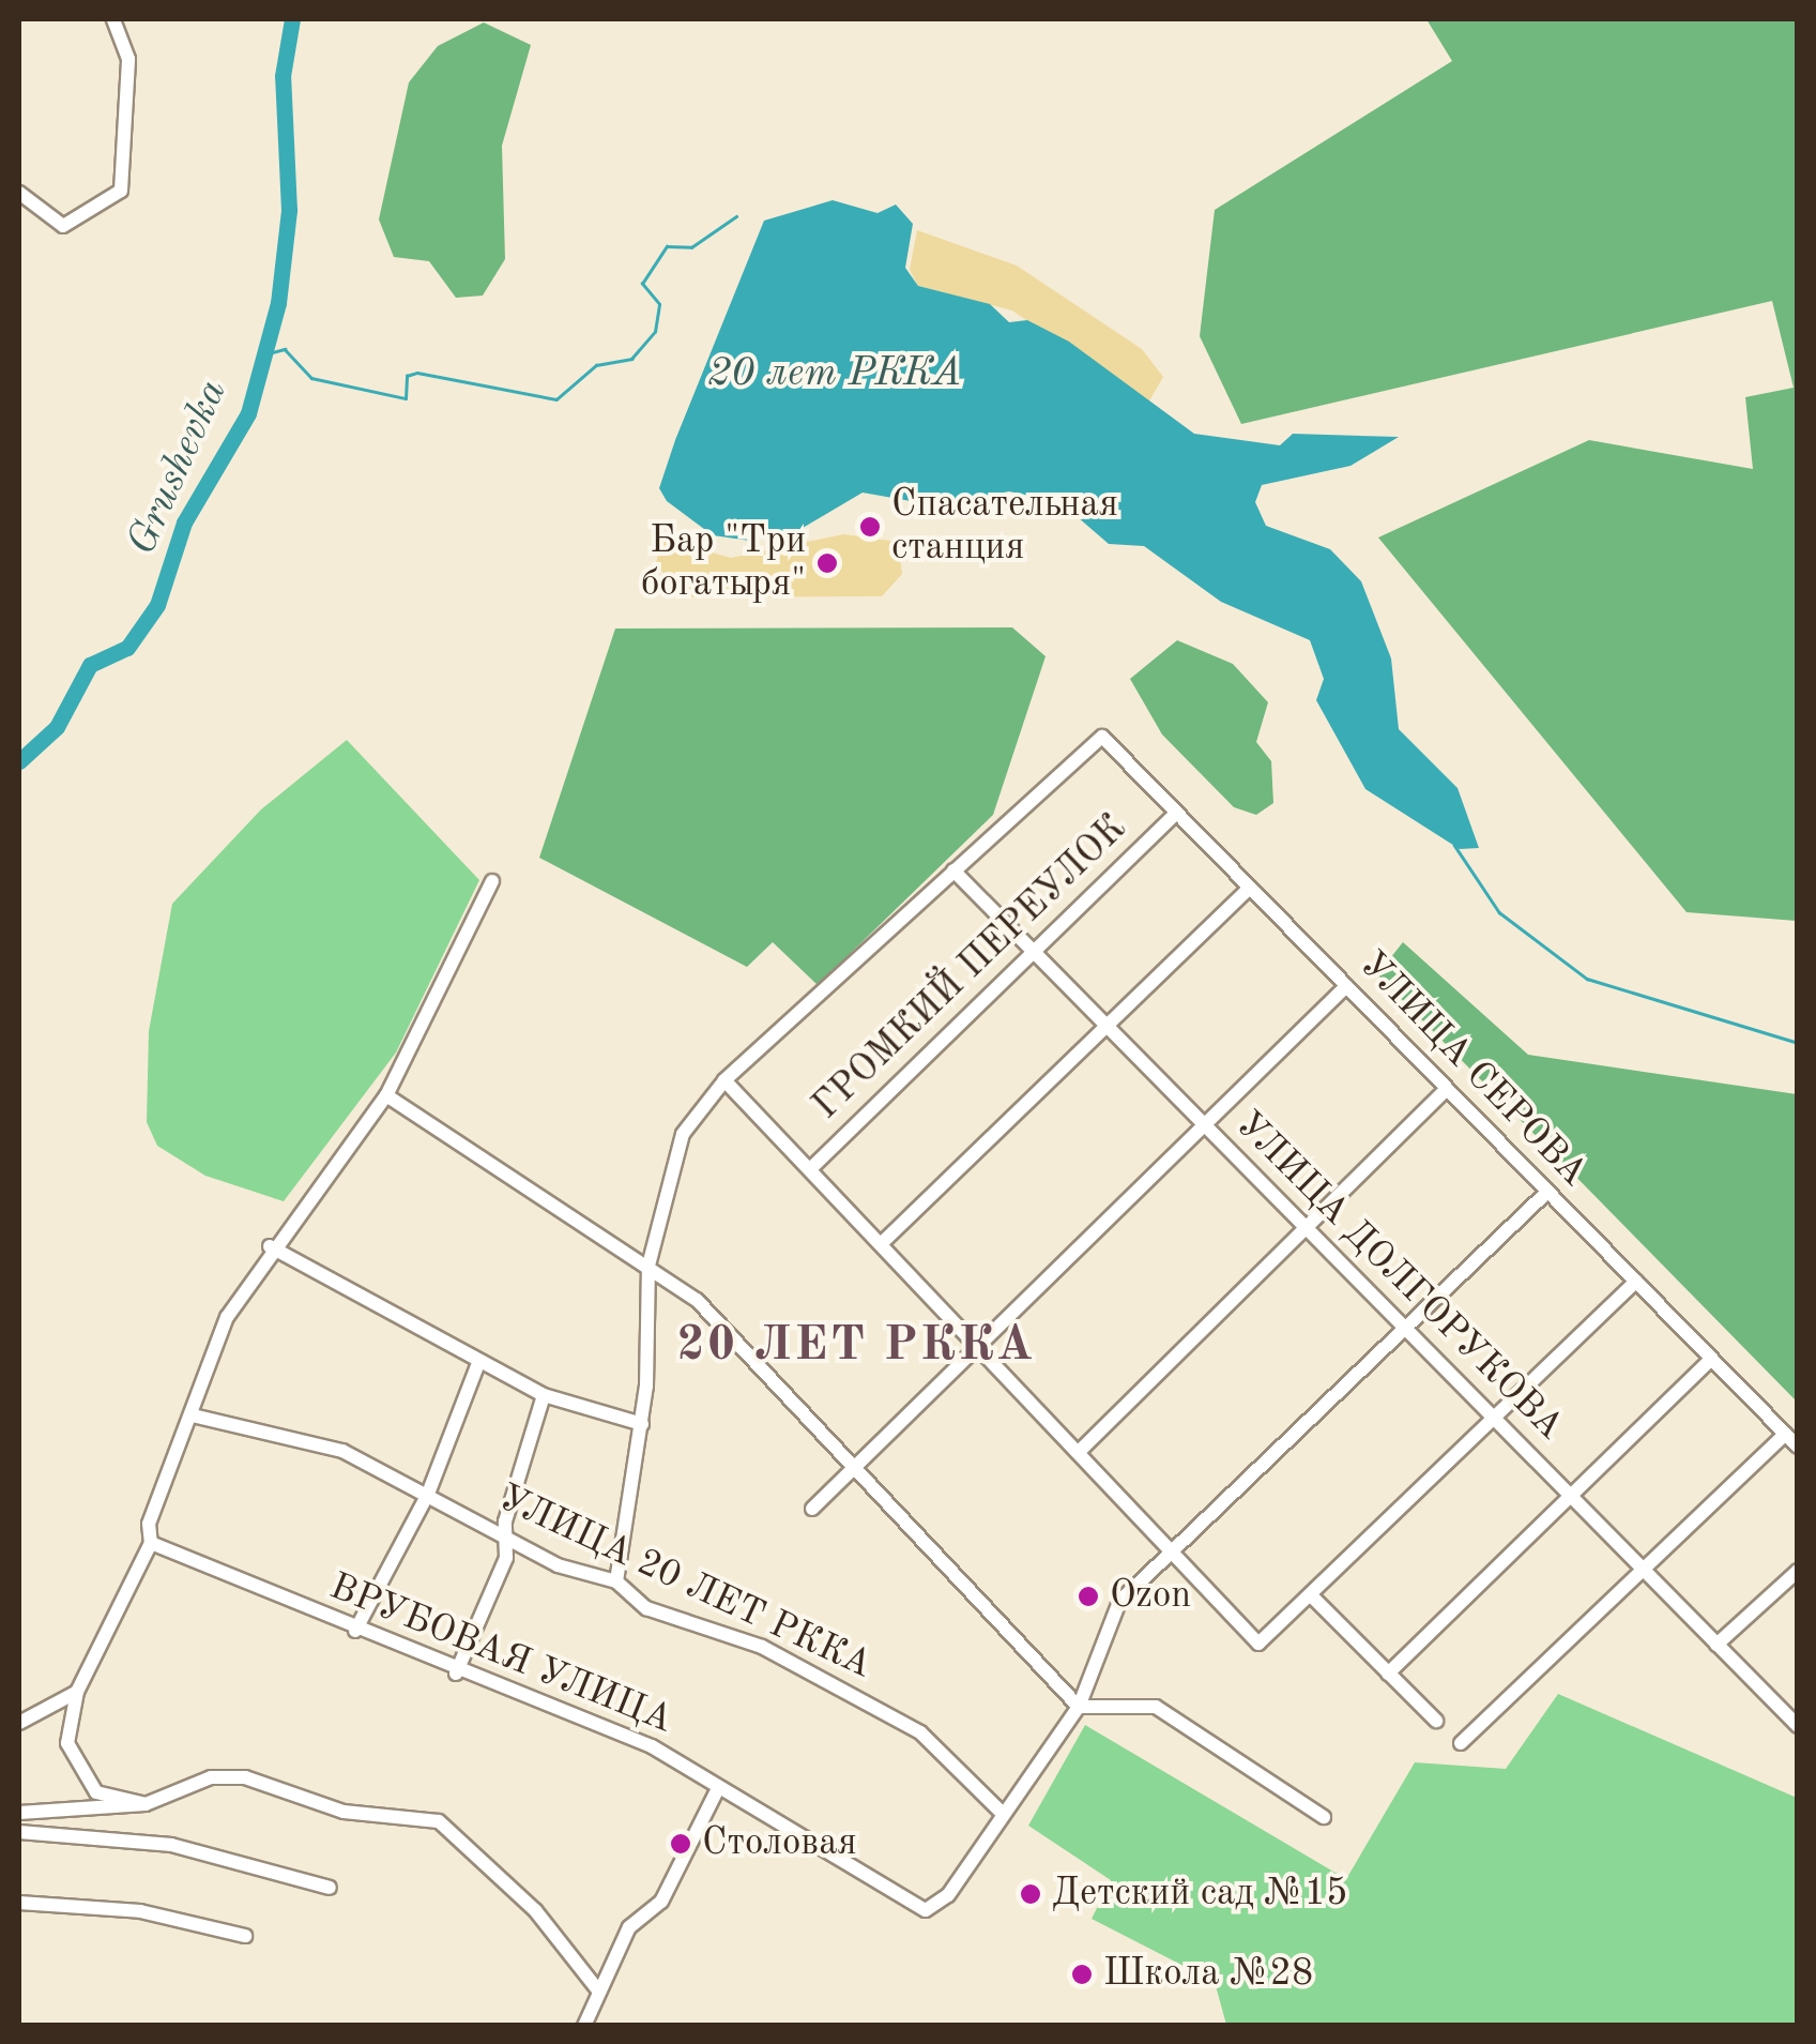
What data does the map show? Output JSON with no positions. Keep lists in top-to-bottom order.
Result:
{
  "streets": {
    "street": [
      "ГРОМКИЙ ПЕРЕУЛОК",
      "УЛИЦА СЕРОВА",
      "УЛИЦА ДОЛГОРУКОВА",
      "УЛИЦА 20 ЛЕТ РККА",
      "ВРУБОВАЯ УЛИЦА"
    ]
  },
  "crossings": [
    ["ГРОМКИЙ ПЕРЕУЛОК", "УЛИЦА СЕРОВА"],
    ["ГРОМКИЙ ПЕРЕУЛОК", "УЛИЦА ДОЛГОРУКОВА"],
    ["УЛИЦА СЕРОВА", "УЛИЦА ДОЛГОРУКОВА"],
    ["УЛИЦА 20 ЛЕТ РККА", "ВРУБОВАЯ УЛИЦА"]
  ],
  "districts": ["20 ЛЕТ РККА"],
  "water": ["20 лет РККА", "Grushevka"],
  "places": [
    "Спасательная станция",
    "Бар \"Три богатыря\"",
    "Ozon",
    "Столовая",
    "Детский сад №15",
    "Школа №28"
  ]
}
